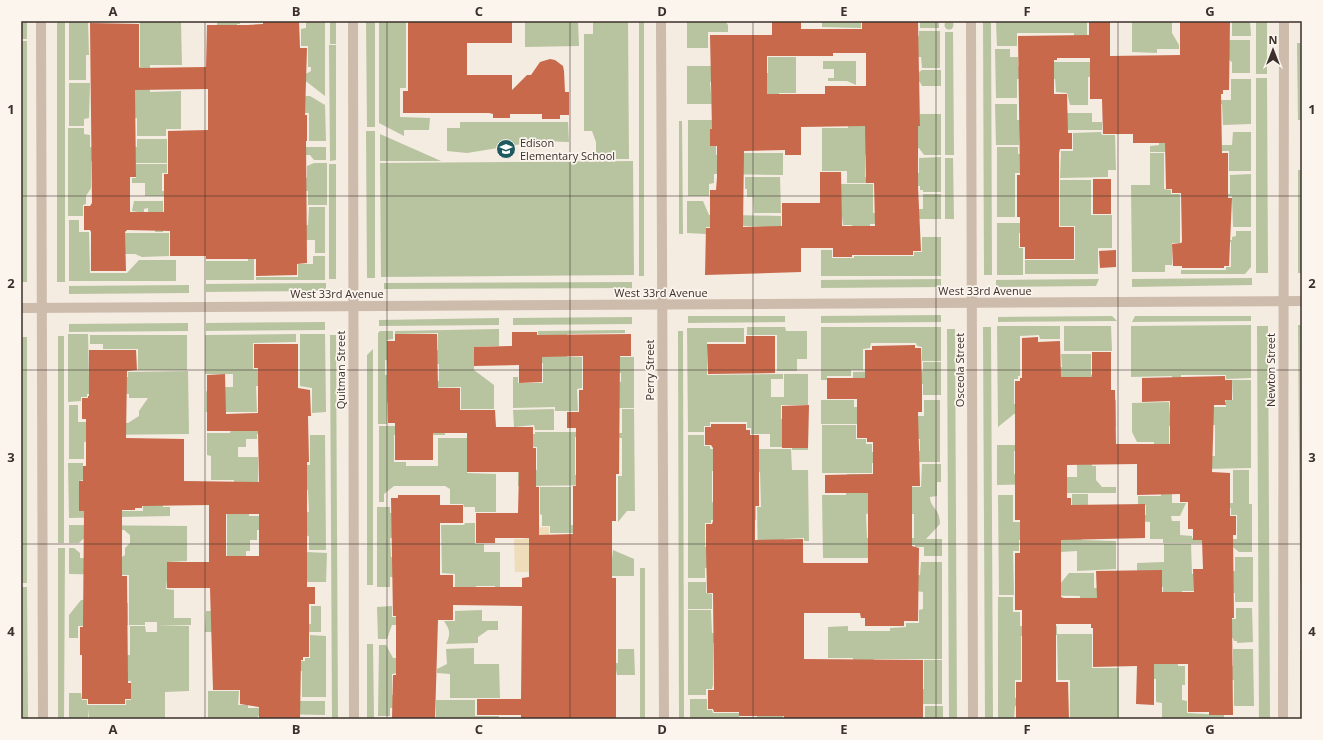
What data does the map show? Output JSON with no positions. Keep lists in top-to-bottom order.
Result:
{
  "streets": {
    "street": [
      "West 33rd Avenue",
      "Quitman Street",
      "Perry Street",
      "Osceola Street",
      "Newton Street"
    ]
  },
  "crossings": [
    ["West 33rd Avenue", "Quitman Street"],
    ["West 33rd Avenue", "Perry Street"],
    ["West 33rd Avenue", "Osceola Street"],
    ["West 33rd Avenue", "Newton Street"]
  ],
  "places": {
    "school or university": ["Edison Elementary School"]
  },
  "north": "top",
  "grid": {
    "columns": [
      "A",
      "B",
      "C",
      "D",
      "E",
      "F",
      "G"
    ],
    "rows": [
      "1",
      "2",
      "3",
      "4"
    ]
  }
}
